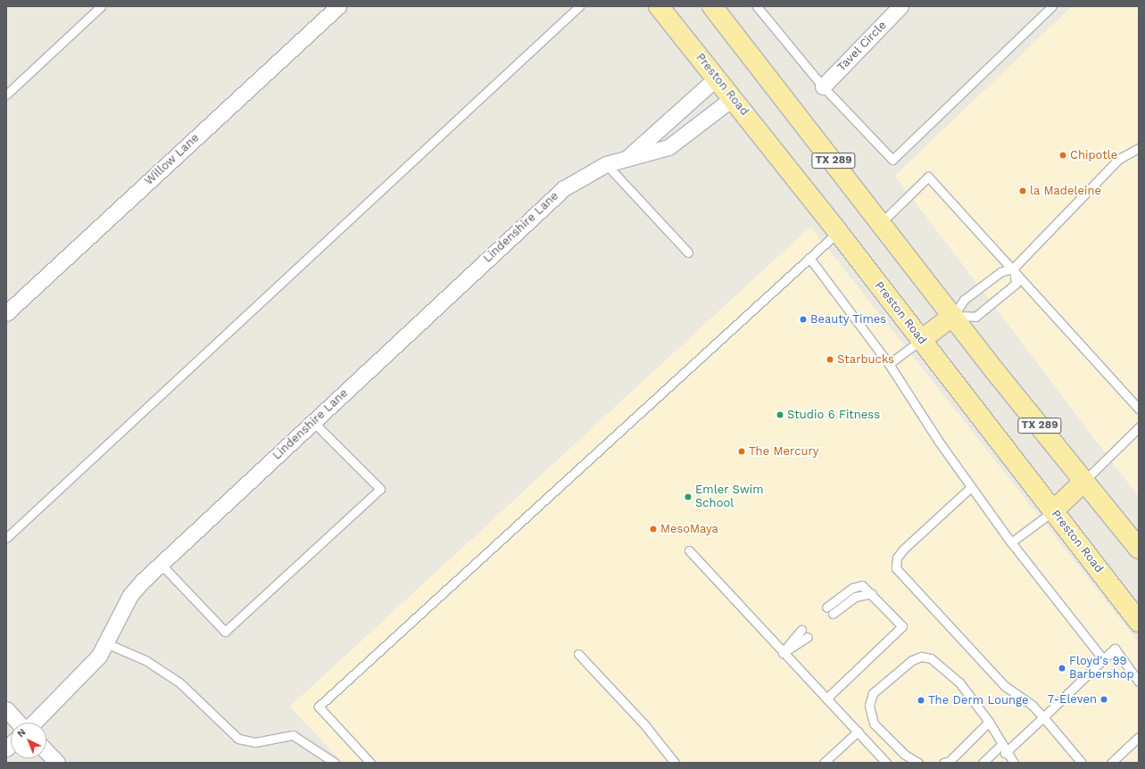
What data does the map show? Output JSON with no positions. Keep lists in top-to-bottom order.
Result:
{
  "streets": {
    "main road": ["Preston Road", "TX 289"],
    "street": ["Tavel Circle", "Willow Lane", "Lindenshire Lane"]
  },
  "crossings": [
    ["Preston Road", "Lindenshire Lane"]
  ],
  "places": [
    "Chipotle",
    "la Madeleine",
    "Beauty Times",
    "Starbucks",
    "Studio 6 Fitness",
    "The Mercury",
    "Emler Swim School",
    "MesoMaya",
    "Floyd's 99 Barbershop",
    "7-Eleven",
    "The Derm Lounge"
  ],
  "north": "top left"
}
